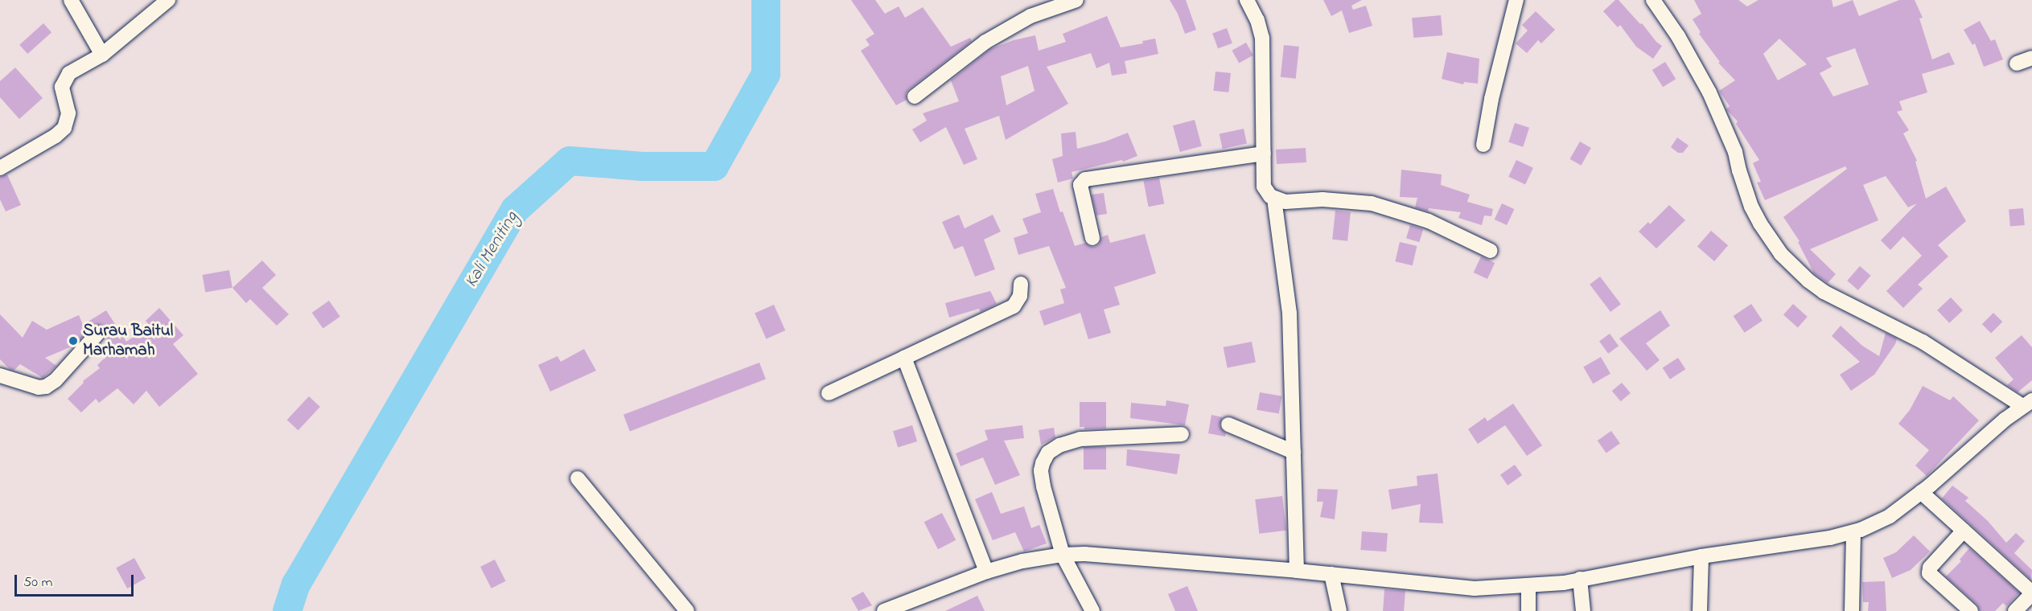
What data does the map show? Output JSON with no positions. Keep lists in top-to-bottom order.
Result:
{
  "water": ["Kali Meniting"],
  "places": ["Surau Baitul Marhamah"],
  "scale_bar": "50 m"
}
